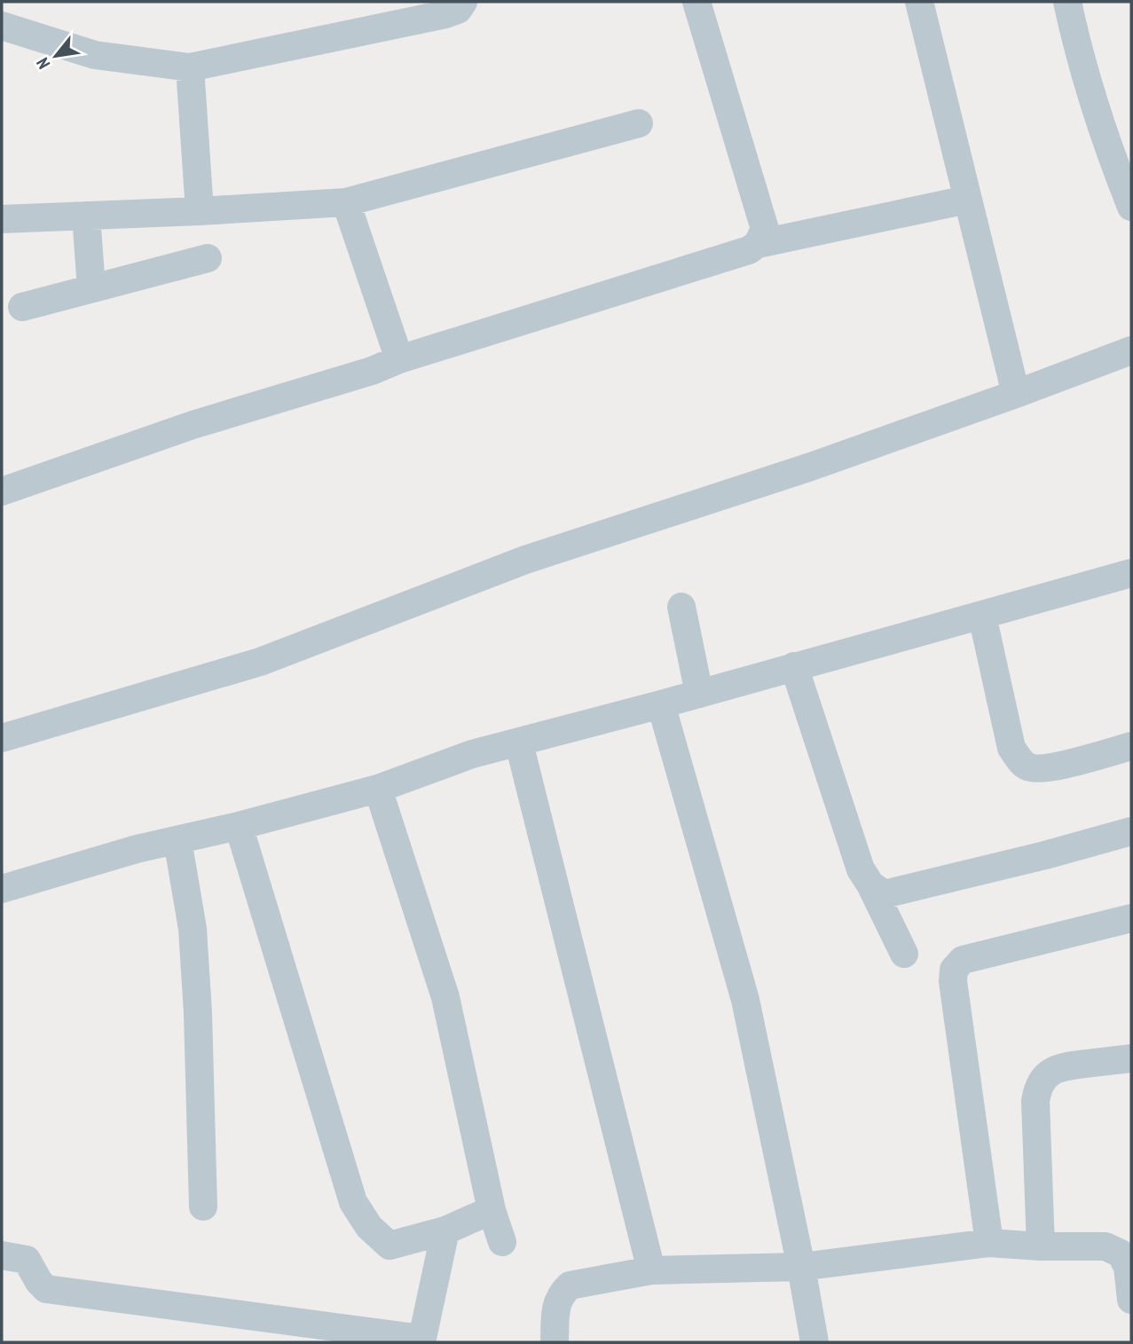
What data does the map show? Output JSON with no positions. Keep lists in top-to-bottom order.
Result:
{
  "north": "bottom left"
}
